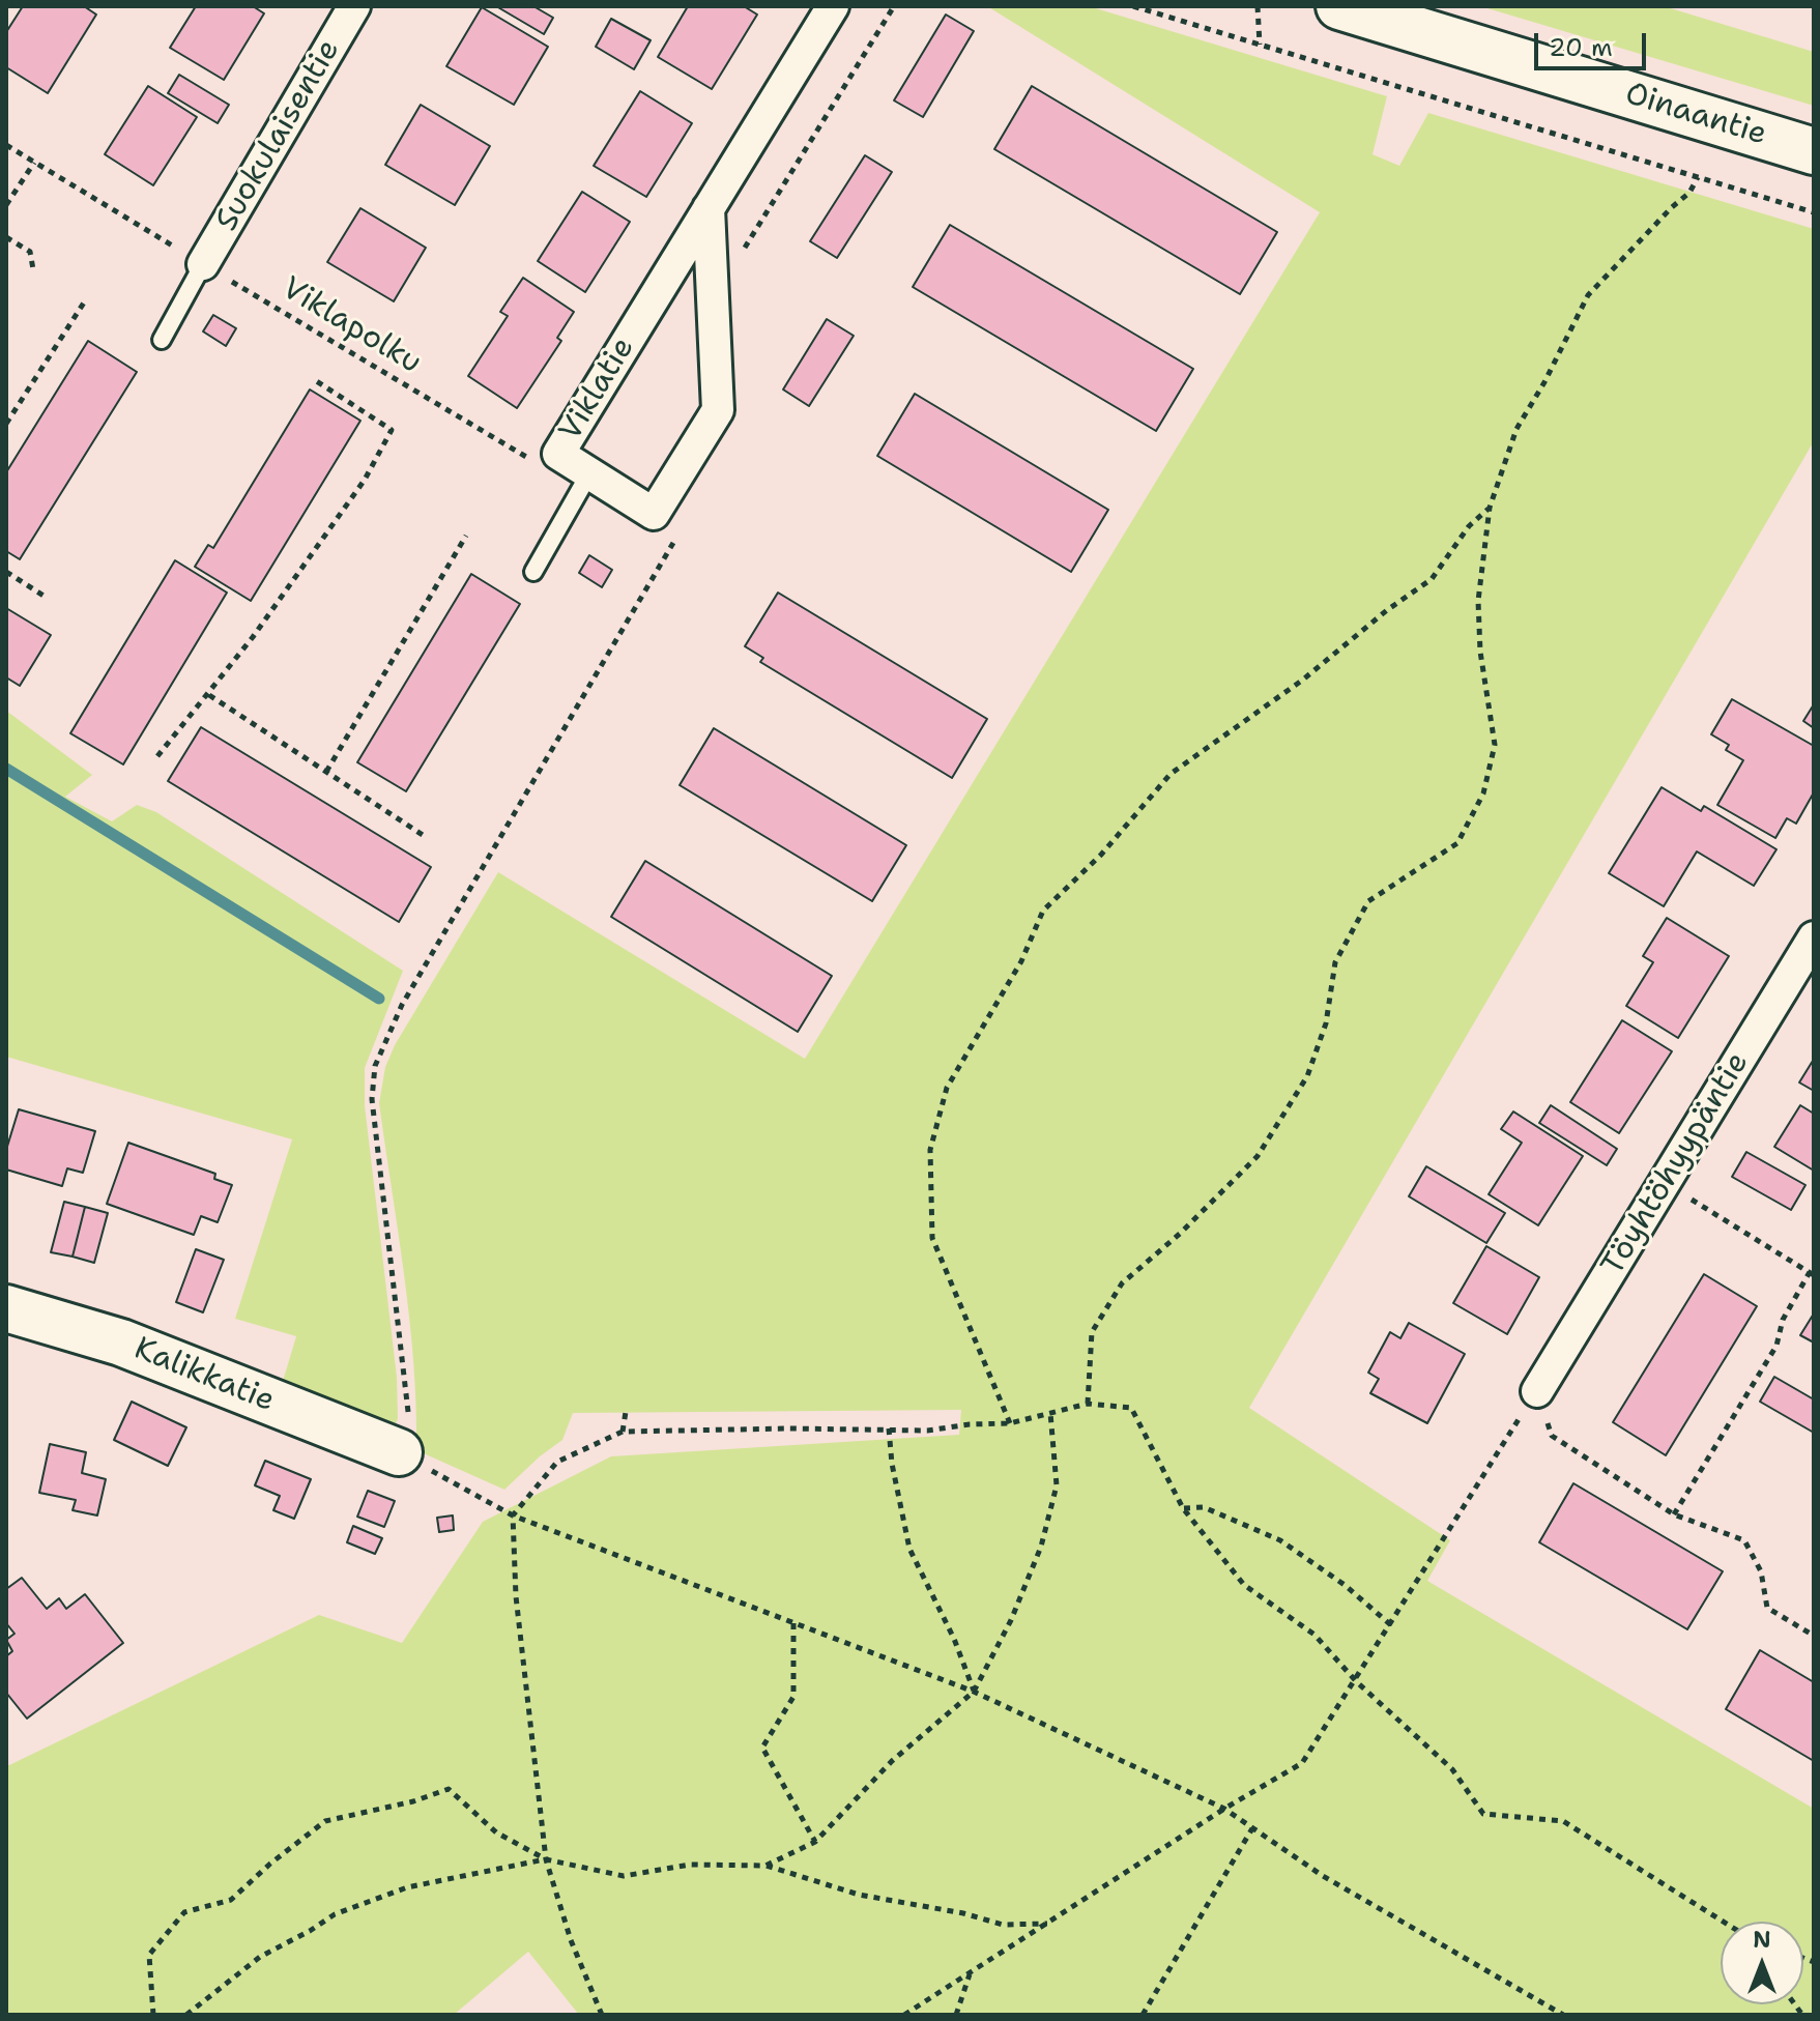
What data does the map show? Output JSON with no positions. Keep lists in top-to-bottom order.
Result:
{
  "streets": {
    "street": [
      "Oinaantie",
      "Suokulaisentie",
      "Viklatie",
      "Töyhtöhyypäntie",
      "Kalikkatie"
    ],
    "path": ["Viklapolku"]
  },
  "crossings": [
    ["Suokulaisentie", "Viklapolku"],
    ["Viklapolku", "Viklatie"]
  ],
  "scale_bar": "20 m",
  "north": "top"
}
